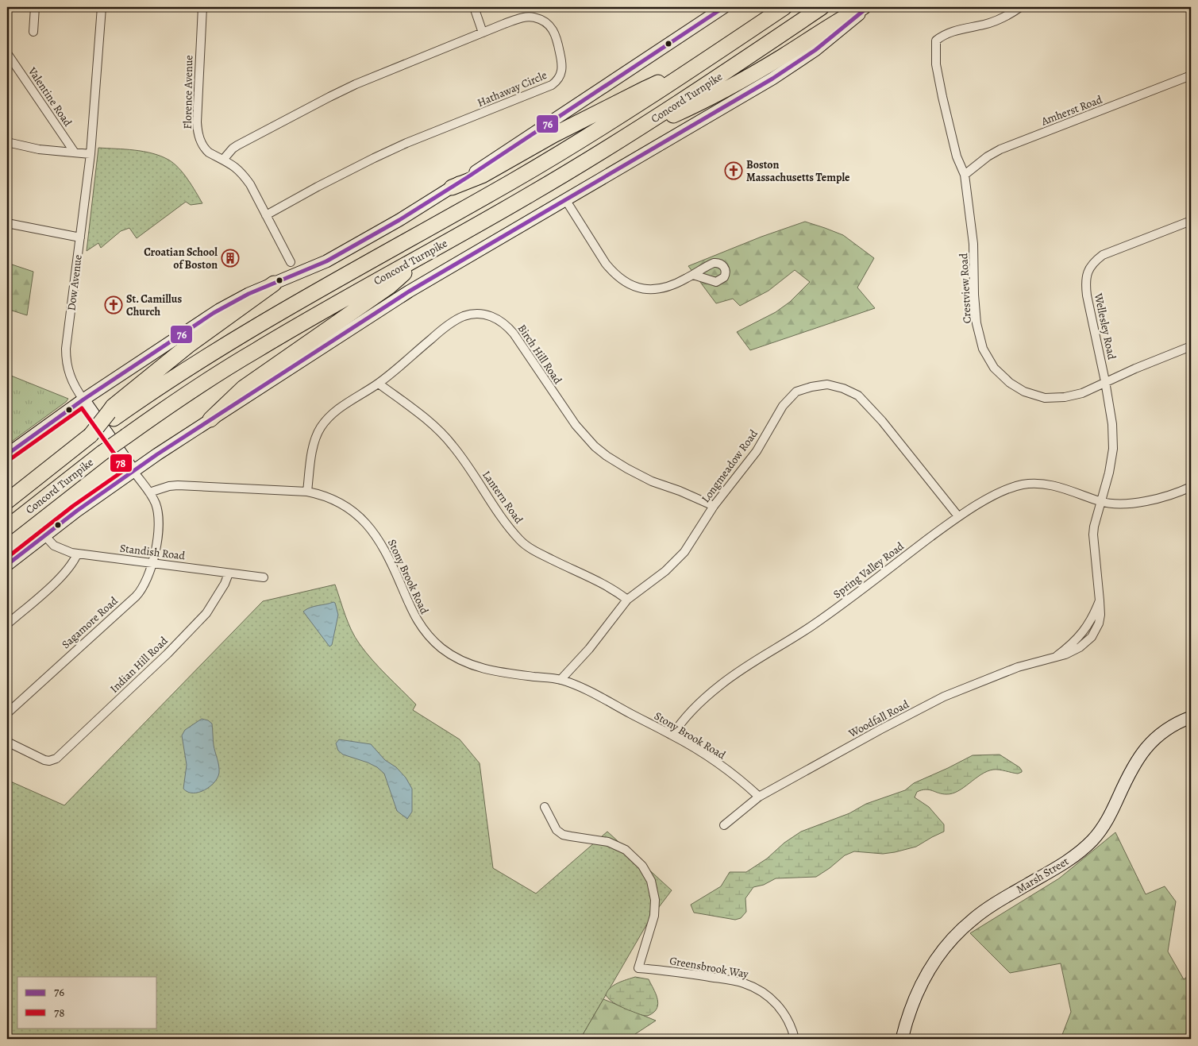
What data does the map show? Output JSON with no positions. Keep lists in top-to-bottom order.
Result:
{
  "streets": {
    "highway": ["Concord Turnpike"],
    "main road": ["Dow Avenue", "Marsh Street"],
    "street": [
      "Hathaway Circle",
      "Florence Avenue",
      "Valentine Road",
      "Amherst Road",
      "Crestview Road",
      "Wellesley Road",
      "Birch Hill Road",
      "Longmeadow Road",
      "Lantern Road",
      "Standish Road",
      "Spring Valley Road",
      "Stony Brook Road",
      "Sagamore Road",
      "Indian Hill Road",
      "Woodfall Road",
      "Greensbrook Way"
    ]
  },
  "crossings": [
    ["Hathaway Circle", "Florence Avenue"],
    ["Concord Turnpike", "Dow Avenue"],
    ["Concord Turnpike", "Standish Road"],
    ["Amherst Road", "Crestview Road"],
    ["Dow Avenue", "Stony Brook Road"],
    ["Dow Avenue", "Sagamore Road"],
    ["Crestview Road", "Wellesley Road"],
    ["Wellesley Road", "Spring Valley Road"],
    ["Wellesley Road", "Woodfall Road"],
    ["Birch Hill Road", "Longmeadow Road"],
    ["Birch Hill Road", "Lantern Road"],
    ["Birch Hill Road", "Stony Brook Road"],
    ["Longmeadow Road", "Lantern Road"],
    ["Longmeadow Road", "Spring Valley Road"],
    ["Longmeadow Road", "Stony Brook Road"],
    ["Standish Road", "Sagamore Road"],
    ["Standish Road", "Indian Hill Road"],
    ["Spring Valley Road", "Stony Brook Road"],
    ["Spring Valley Road", "Woodfall Road"],
    ["Stony Brook Road", "Woodfall Road"]
  ],
  "places": {
    "church": ["Boston Massachusetts Temple", "St. Camillus Church"],
    "building": ["Croatian School of Boston"]
  },
  "lines": ["transit line 76", "transit line 78"],
  "legend": ["76", "78"]
}
